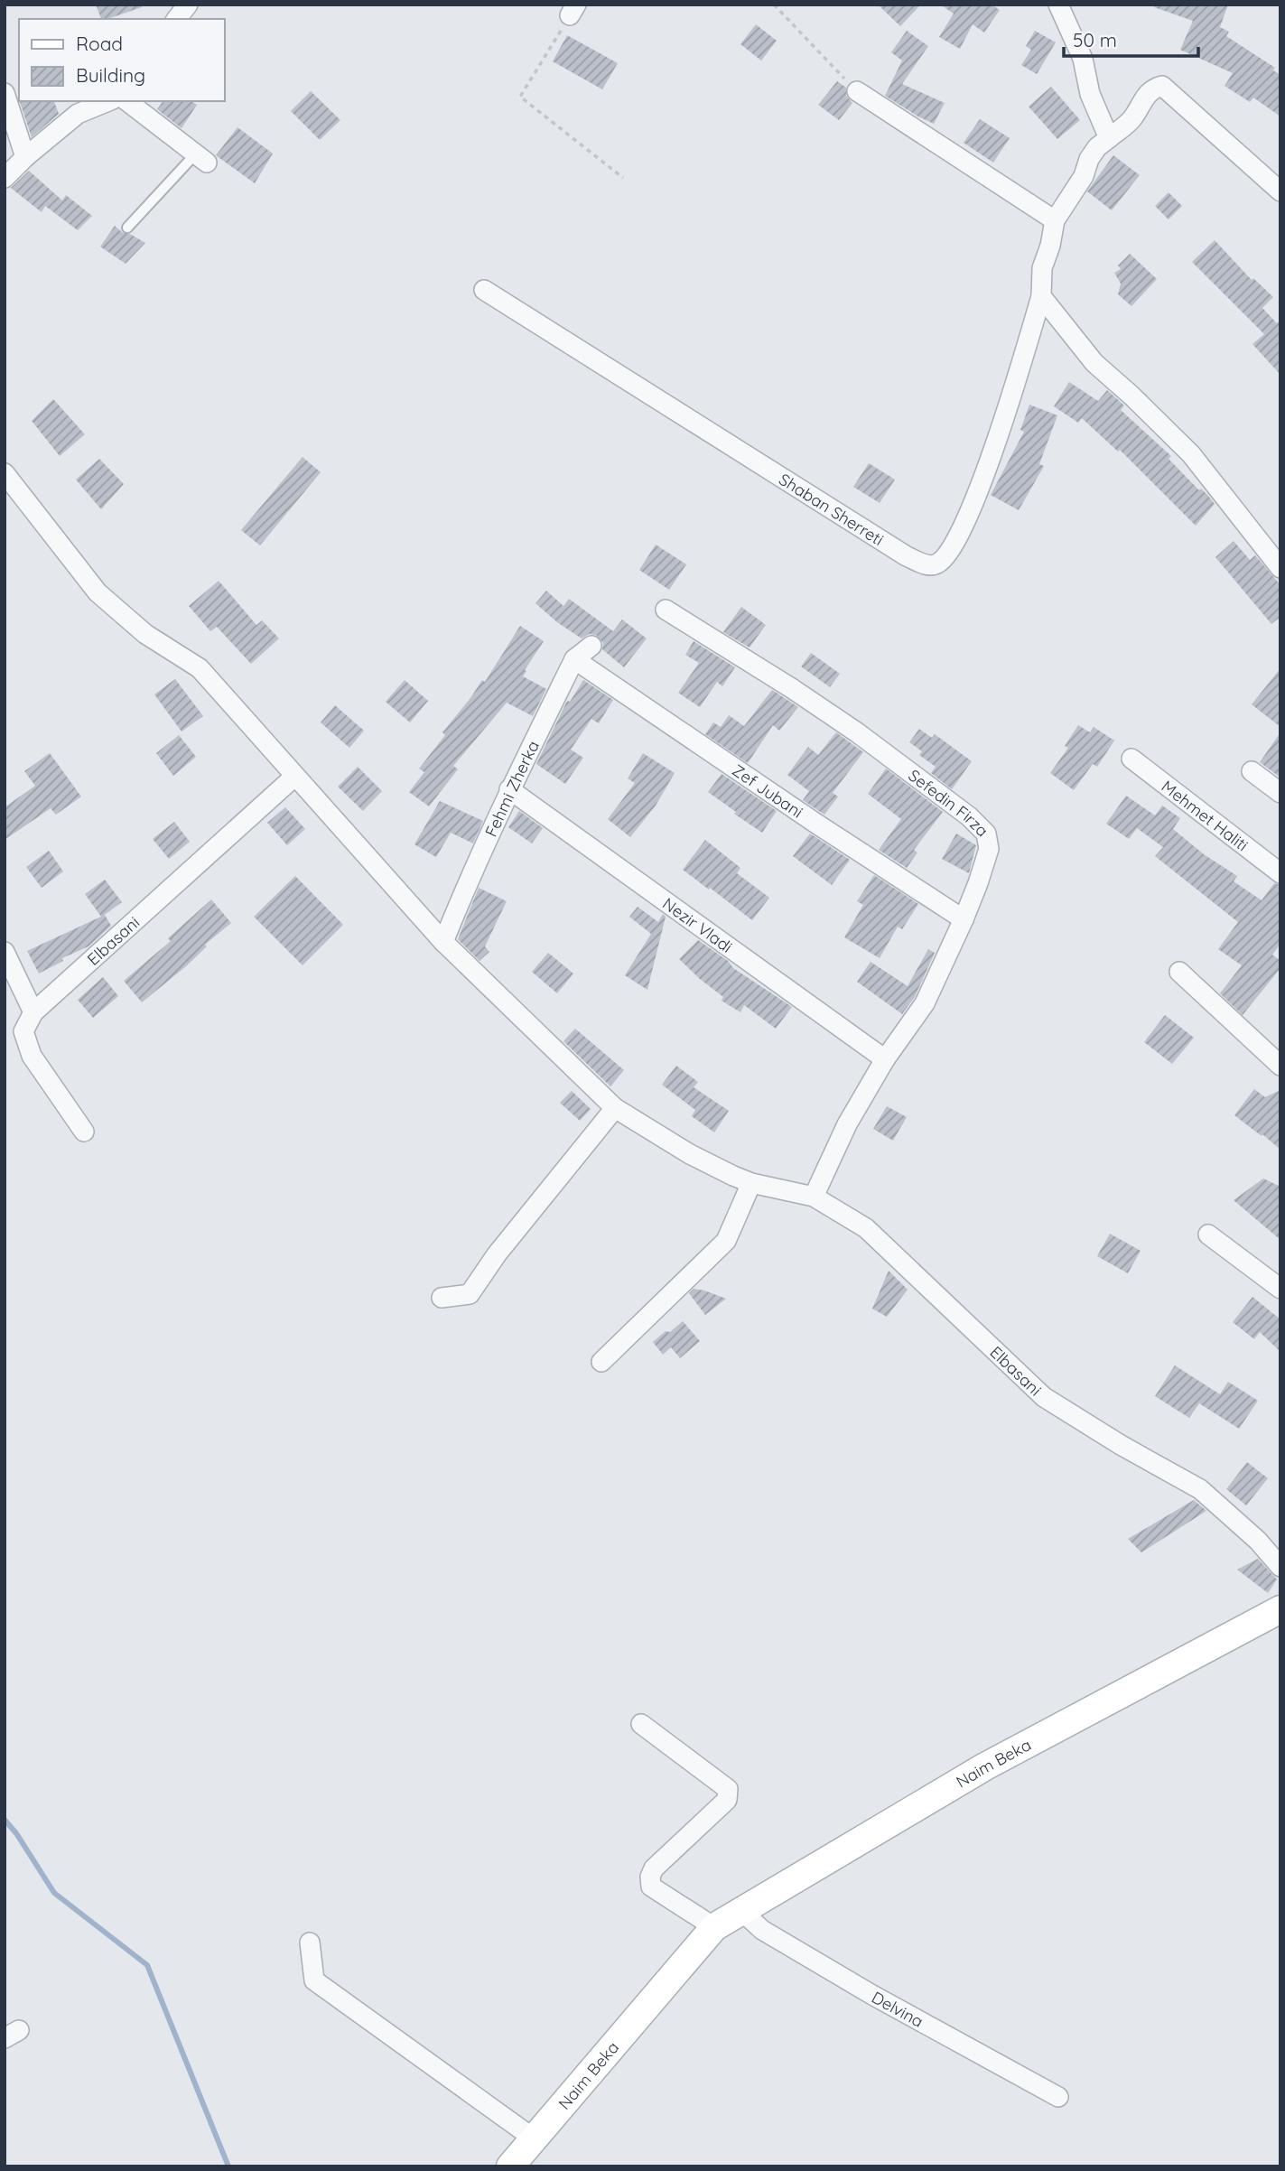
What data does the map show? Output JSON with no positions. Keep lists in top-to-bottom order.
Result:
{
  "streets": {
    "street": [
      "Shaban Sherreti",
      "Fehmi Zherka",
      "Zef Jubani",
      "Sefedin Firza",
      "Mehmet Haliti",
      "Nezir Vladi",
      "Elbasani",
      "Naim Beka",
      "Delvina"
    ]
  },
  "crossings": [
    ["Fehmi Zherka", "Zef Jubani"],
    ["Fehmi Zherka", "Nezir Vladi"],
    ["Fehmi Zherka", "Elbasani"],
    ["Zef Jubani", "Sefedin Firza"],
    ["Sefedin Firza", "Nezir Vladi"],
    ["Sefedin Firza", "Elbasani"],
    ["Naim Beka", "Delvina"]
  ],
  "legend": ["Road", "Building"],
  "scale_bar": "50 m"
}
